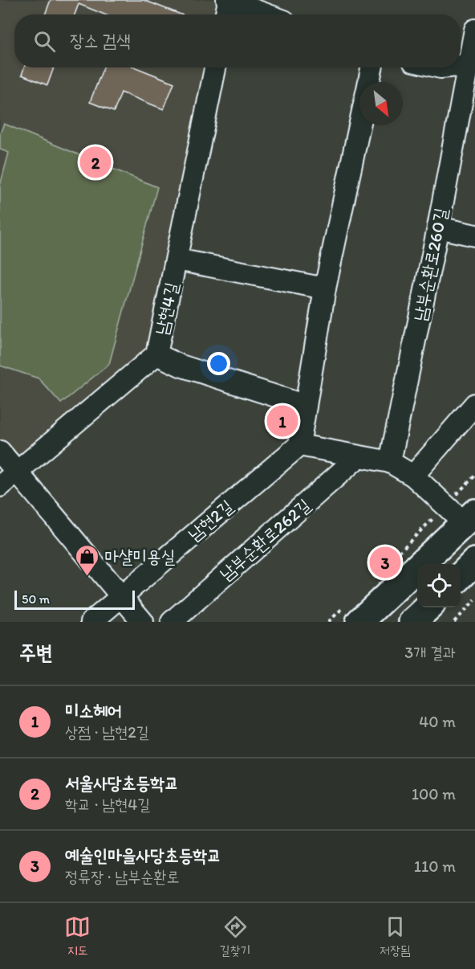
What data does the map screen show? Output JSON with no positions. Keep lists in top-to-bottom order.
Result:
{
  "streets": {
    "street": [
      "남부순환로260길",
      "남현4길",
      "남현2길",
      "남부순환로262길"
    ]
  },
  "places": {
    "shop": ["마샬미용실"]
  },
  "scale_bar": "50 m",
  "north": "bottom right",
  "page": {
    "search": "장소 검색",
    "pins": ["2", "1", "3"],
    "scale": "50 m",
    "heading": ["주변", "3개 결과"],
    "list": [
      {
        "mark": "1",
        "name": "미소헤어",
        "note": "상점 · 남현2길",
        "value": "40 m"
      },
      {
        "mark": "2",
        "name": "서울사당초등학교",
        "note": "학교 · 남현4길",
        "value": "100 m"
      },
      {
        "mark": "3",
        "name": "예술인마을사당초등학교",
        "note": "정류장 · 남부순환로",
        "value": "110 m"
      }
    ],
    "nav": ["지도", "길찾기", "저장됨"]
  }
}
